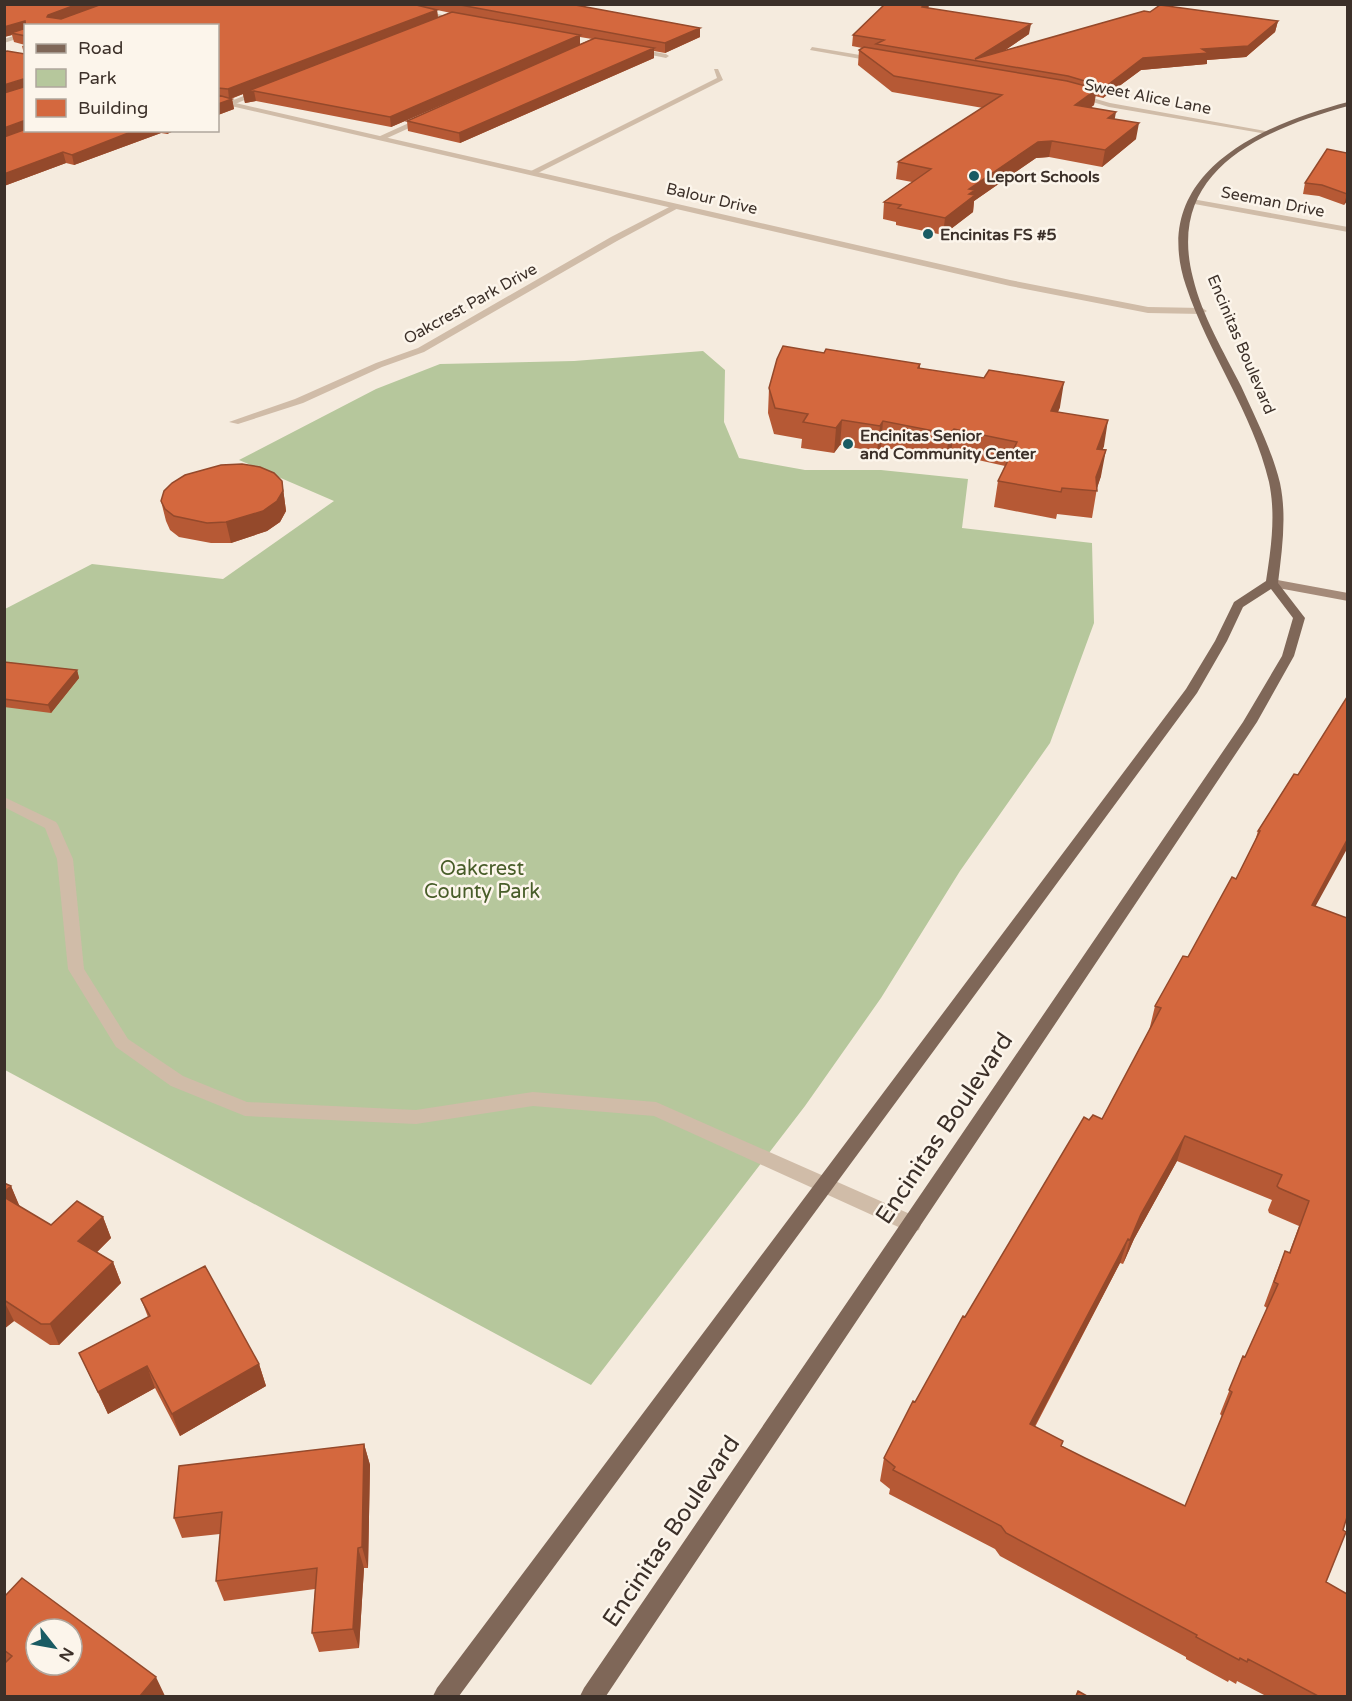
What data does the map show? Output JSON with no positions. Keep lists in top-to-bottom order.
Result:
{
  "streets": {
    "main road": ["Encinitas Boulevard"],
    "street": [
      "Sweet Alice Lane",
      "Balour Drive",
      "Seeman Drive",
      "Oakcrest Park Drive"
    ]
  },
  "crossings": [
    ["Sweet Alice Lane", "Encinitas Boulevard"],
    ["Balour Drive", "Oakcrest Park Drive"],
    ["Balour Drive", "Encinitas Boulevard"],
    ["Seeman Drive", "Encinitas Boulevard"]
  ],
  "parks": ["Oakcrest County Park"],
  "places": ["Leport Schools", "Encinitas FS #5", "Encinitas Senior and Community Center"],
  "legend": ["Road", "Park", "Building"],
  "north": "bottom right"
}
